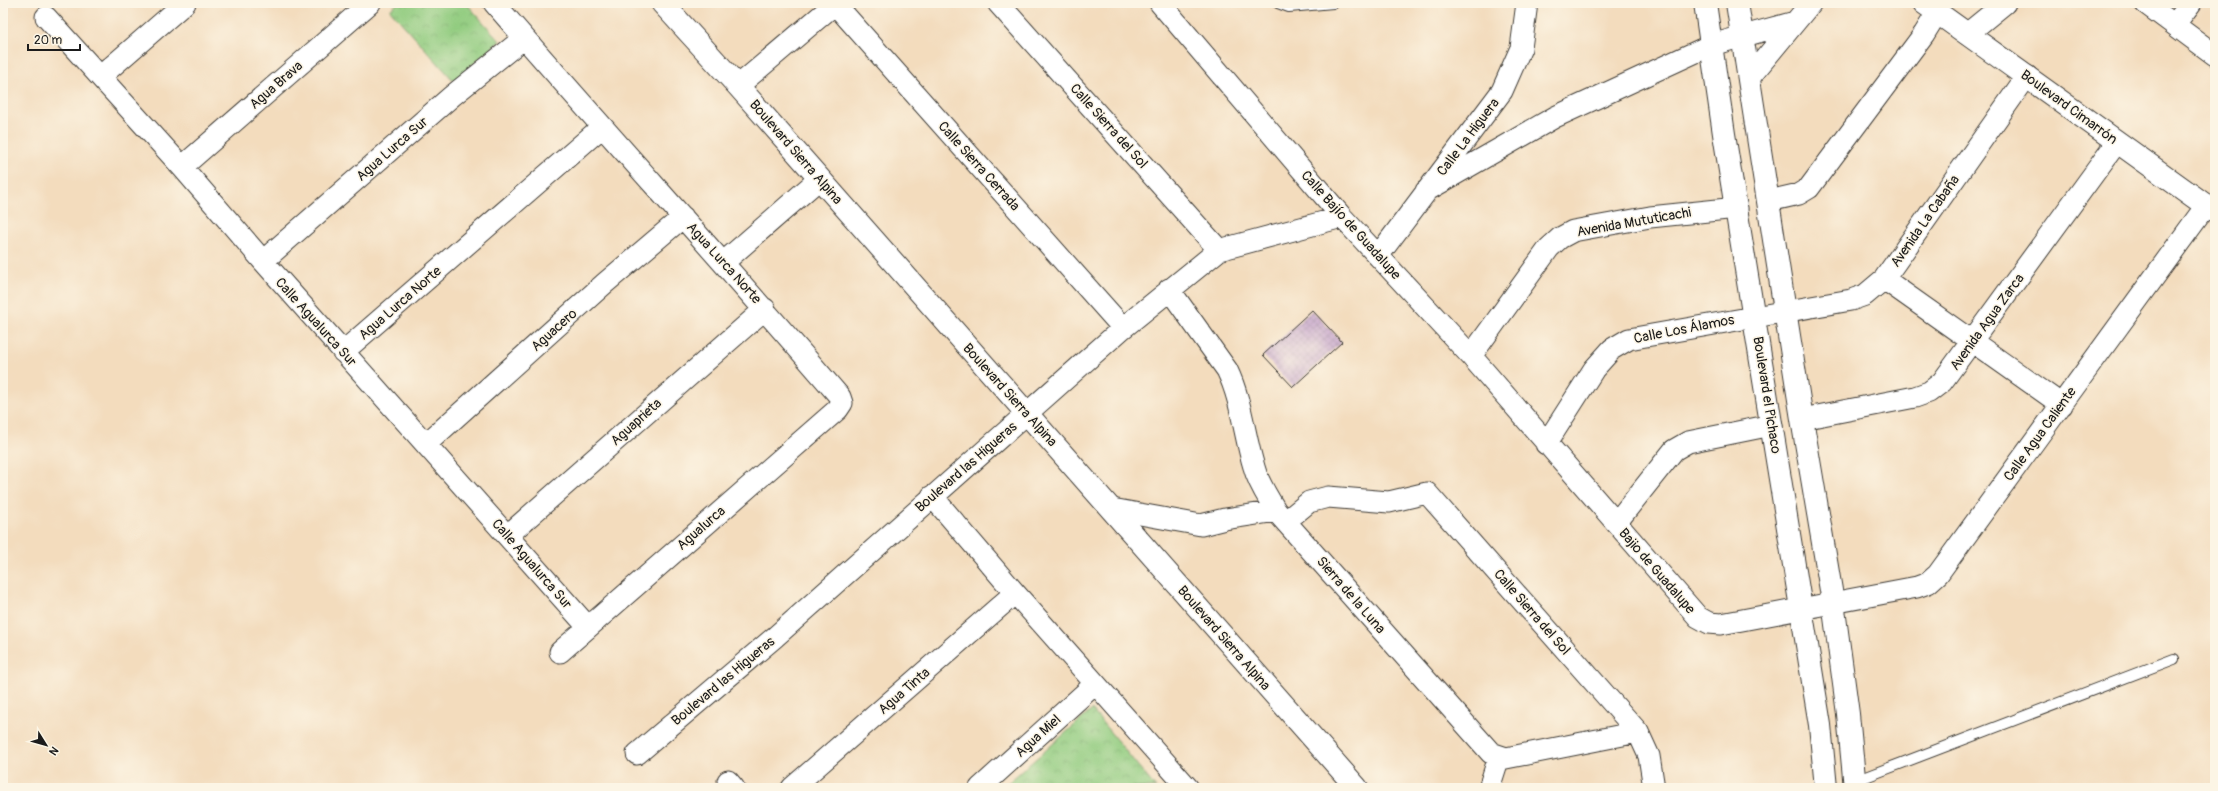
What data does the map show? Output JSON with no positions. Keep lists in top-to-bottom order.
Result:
{
  "streets": {
    "street": [
      "Agua Brava",
      "Boulevard Cimarrón",
      "Calle Sierra del Sol",
      "Calle La Higuera",
      "Agua Lurca Sur",
      "Boulevard Sierra Alpina",
      "Calle Sierra Cerrada",
      "Avenida La Cabaña",
      "Avenida Mututicachi",
      "Calle Bajío de Guadalupe",
      "Agua Lurca Norte",
      "Calle Agualurca Sur",
      "Avenida Agua Zarca",
      "Calle Los Álamos",
      "Aguacero",
      "Boulevard el Pichaco",
      "Aguaprieta",
      "Calle Agua Caliente",
      "Boulevard las Higueras",
      "Agualurca",
      "Bajio de Guadalupe",
      "Sierra de la Luna",
      "Agua Tinta",
      "Agua Miel"
    ]
  },
  "crossings": [
    ["Agua Brava", "Calle Agualurca Sur"],
    ["Boulevard Cimarrón", "Avenida La Cabaña"],
    ["Boulevard Cimarrón", "Avenida Agua Zarca"],
    ["Boulevard Cimarrón", "Calle Agua Caliente"],
    ["Calle Sierra del Sol", "Boulevard las Higueras"],
    ["Calle Sierra del Sol", "Sierra de la Luna"],
    ["Calle La Higuera", "Calle Bajío de Guadalupe"],
    ["Agua Lurca Sur", "Agua Lurca Norte"],
    ["Agua Lurca Sur", "Calle Agualurca Sur"],
    ["Boulevard Sierra Alpina", "Boulevard las Higueras"],
    ["Calle Sierra Cerrada", "Boulevard las Higueras"],
    ["Avenida La Cabaña", "Calle Los Álamos"],
    ["Avenida La Cabaña", "Boulevard el Pichaco"],
    ["Avenida Mututicachi", "Calle Bajío de Guadalupe"],
    ["Avenida Mututicachi", "Boulevard el Pichaco"],
    ["Calle Bajío de Guadalupe", "Calle Los Álamos"],
    ["Calle Bajío de Guadalupe", "Boulevard las Higueras"],
    ["Calle Bajío de Guadalupe", "Bajio de Guadalupe"],
    ["Agua Lurca Norte", "Calle Agualurca Sur"],
    ["Agua Lurca Norte", "Aguacero"],
    ["Agua Lurca Norte", "Aguaprieta"],
    ["Agua Lurca Norte", "Agualurca"],
    ["Calle Agualurca Sur", "Aguacero"],
    ["Calle Agualurca Sur", "Aguaprieta"],
    ["Calle Agualurca Sur", "Agualurca"],
    ["Calle Los Álamos", "Boulevard el Pichaco"],
    ["Calle Los Álamos", "Bajio de Guadalupe"],
    ["Boulevard el Pichaco", "Calle Agua Caliente"],
    ["Boulevard el Pichaco", "Bajio de Guadalupe"],
    ["Calle Agua Caliente", "Bajio de Guadalupe"],
    ["Boulevard las Higueras", "Sierra de la Luna"]
  ],
  "scale_bar": "20 m",
  "north": "bottom right"
}
